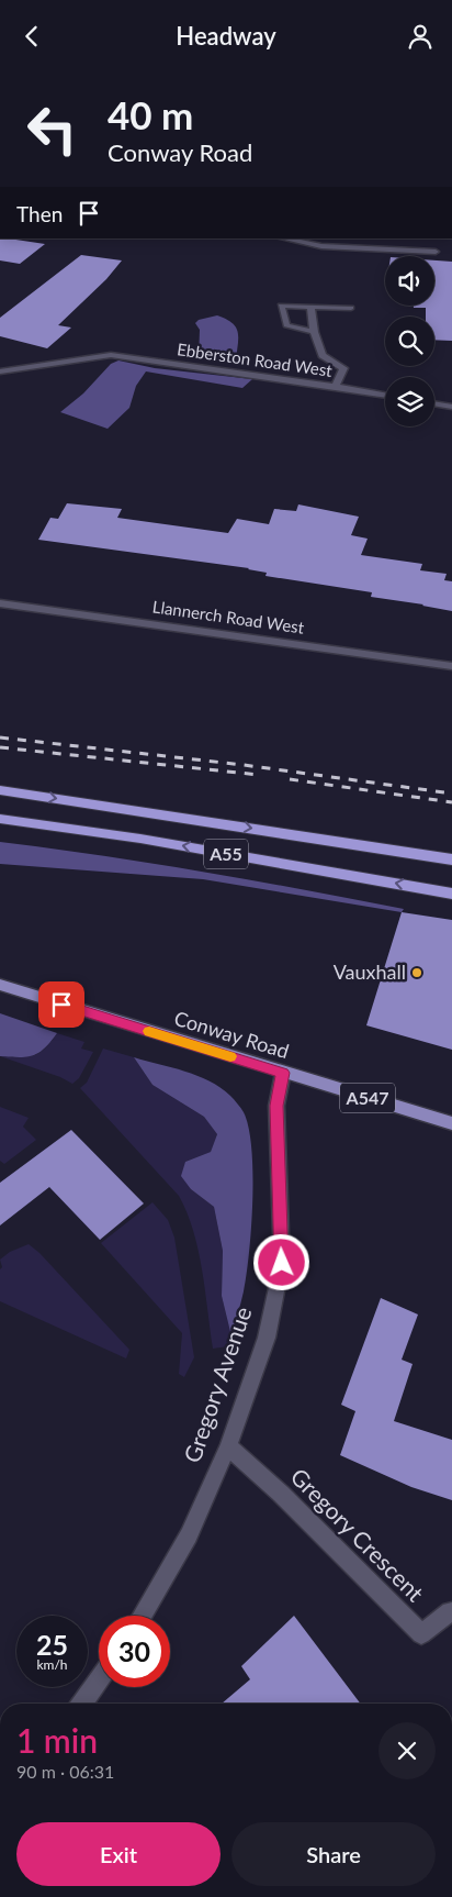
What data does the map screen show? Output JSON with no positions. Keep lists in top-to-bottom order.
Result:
{
  "streets": {
    "highway": ["A55"],
    "main road": ["Conway Road", "A547"],
    "street": [
      "Ebberston Road West",
      "Llannerch Road West",
      "Gregory Avenue",
      "Gregory Crescent"
    ]
  },
  "crossings": [
    ["Conway Road", "Gregory Avenue"],
    ["Gregory Avenue", "Gregory Crescent"]
  ],
  "places": ["Vauxhall"],
  "page": {
    "header": "Headway",
    "turn": ["40 m", "Conway Road"],
    "then": "Then",
    "speed": "25 km/h",
    "limit": "30",
    "heading": ["1 min", "90 m · 06:31"],
    "buttons": ["Exit", "Share"]
  }
}
